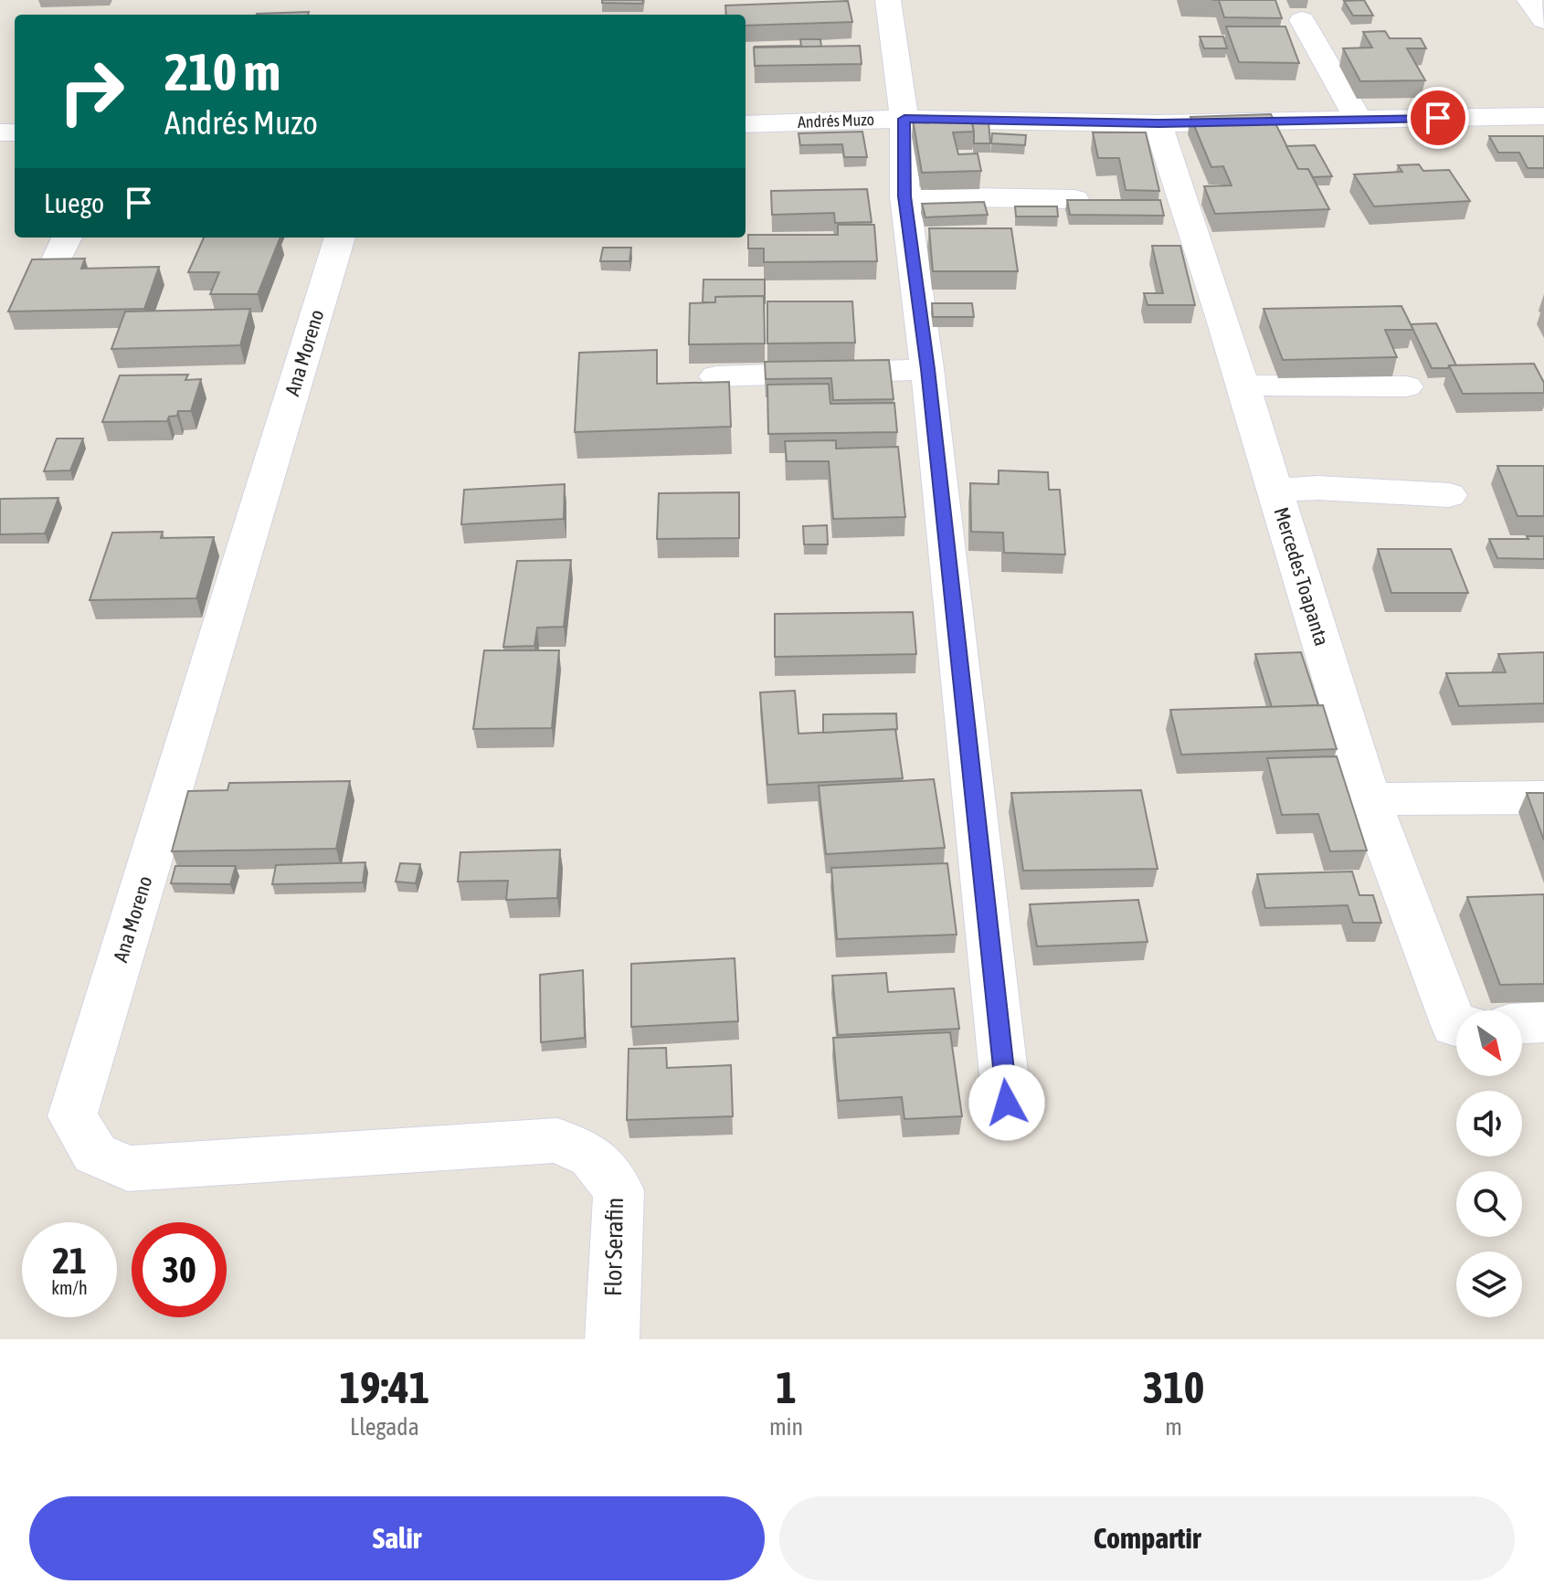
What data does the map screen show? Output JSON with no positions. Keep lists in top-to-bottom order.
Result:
{
  "streets": {
    "street": [
      "Andrés Muzo",
      "Ana Moreno",
      "Mercedes Toapanta",
      "Flor Serafin"
    ]
  },
  "crossings": [
    ["Andrés Muzo", "Mercedes Toapanta"],
    ["Ana Moreno", "Flor Serafin"]
  ],
  "north": "bottom right",
  "page": {
    "turn": ["210 m", "Andrés Muzo"],
    "then": "Luego",
    "speed": "21 km/h",
    "limit": "30",
    "eta": [
      "19:41",
      "Llegada",
      "1",
      "min",
      "310",
      "m"
    ],
    "buttons": ["Salir", "Compartir"]
  }
}
